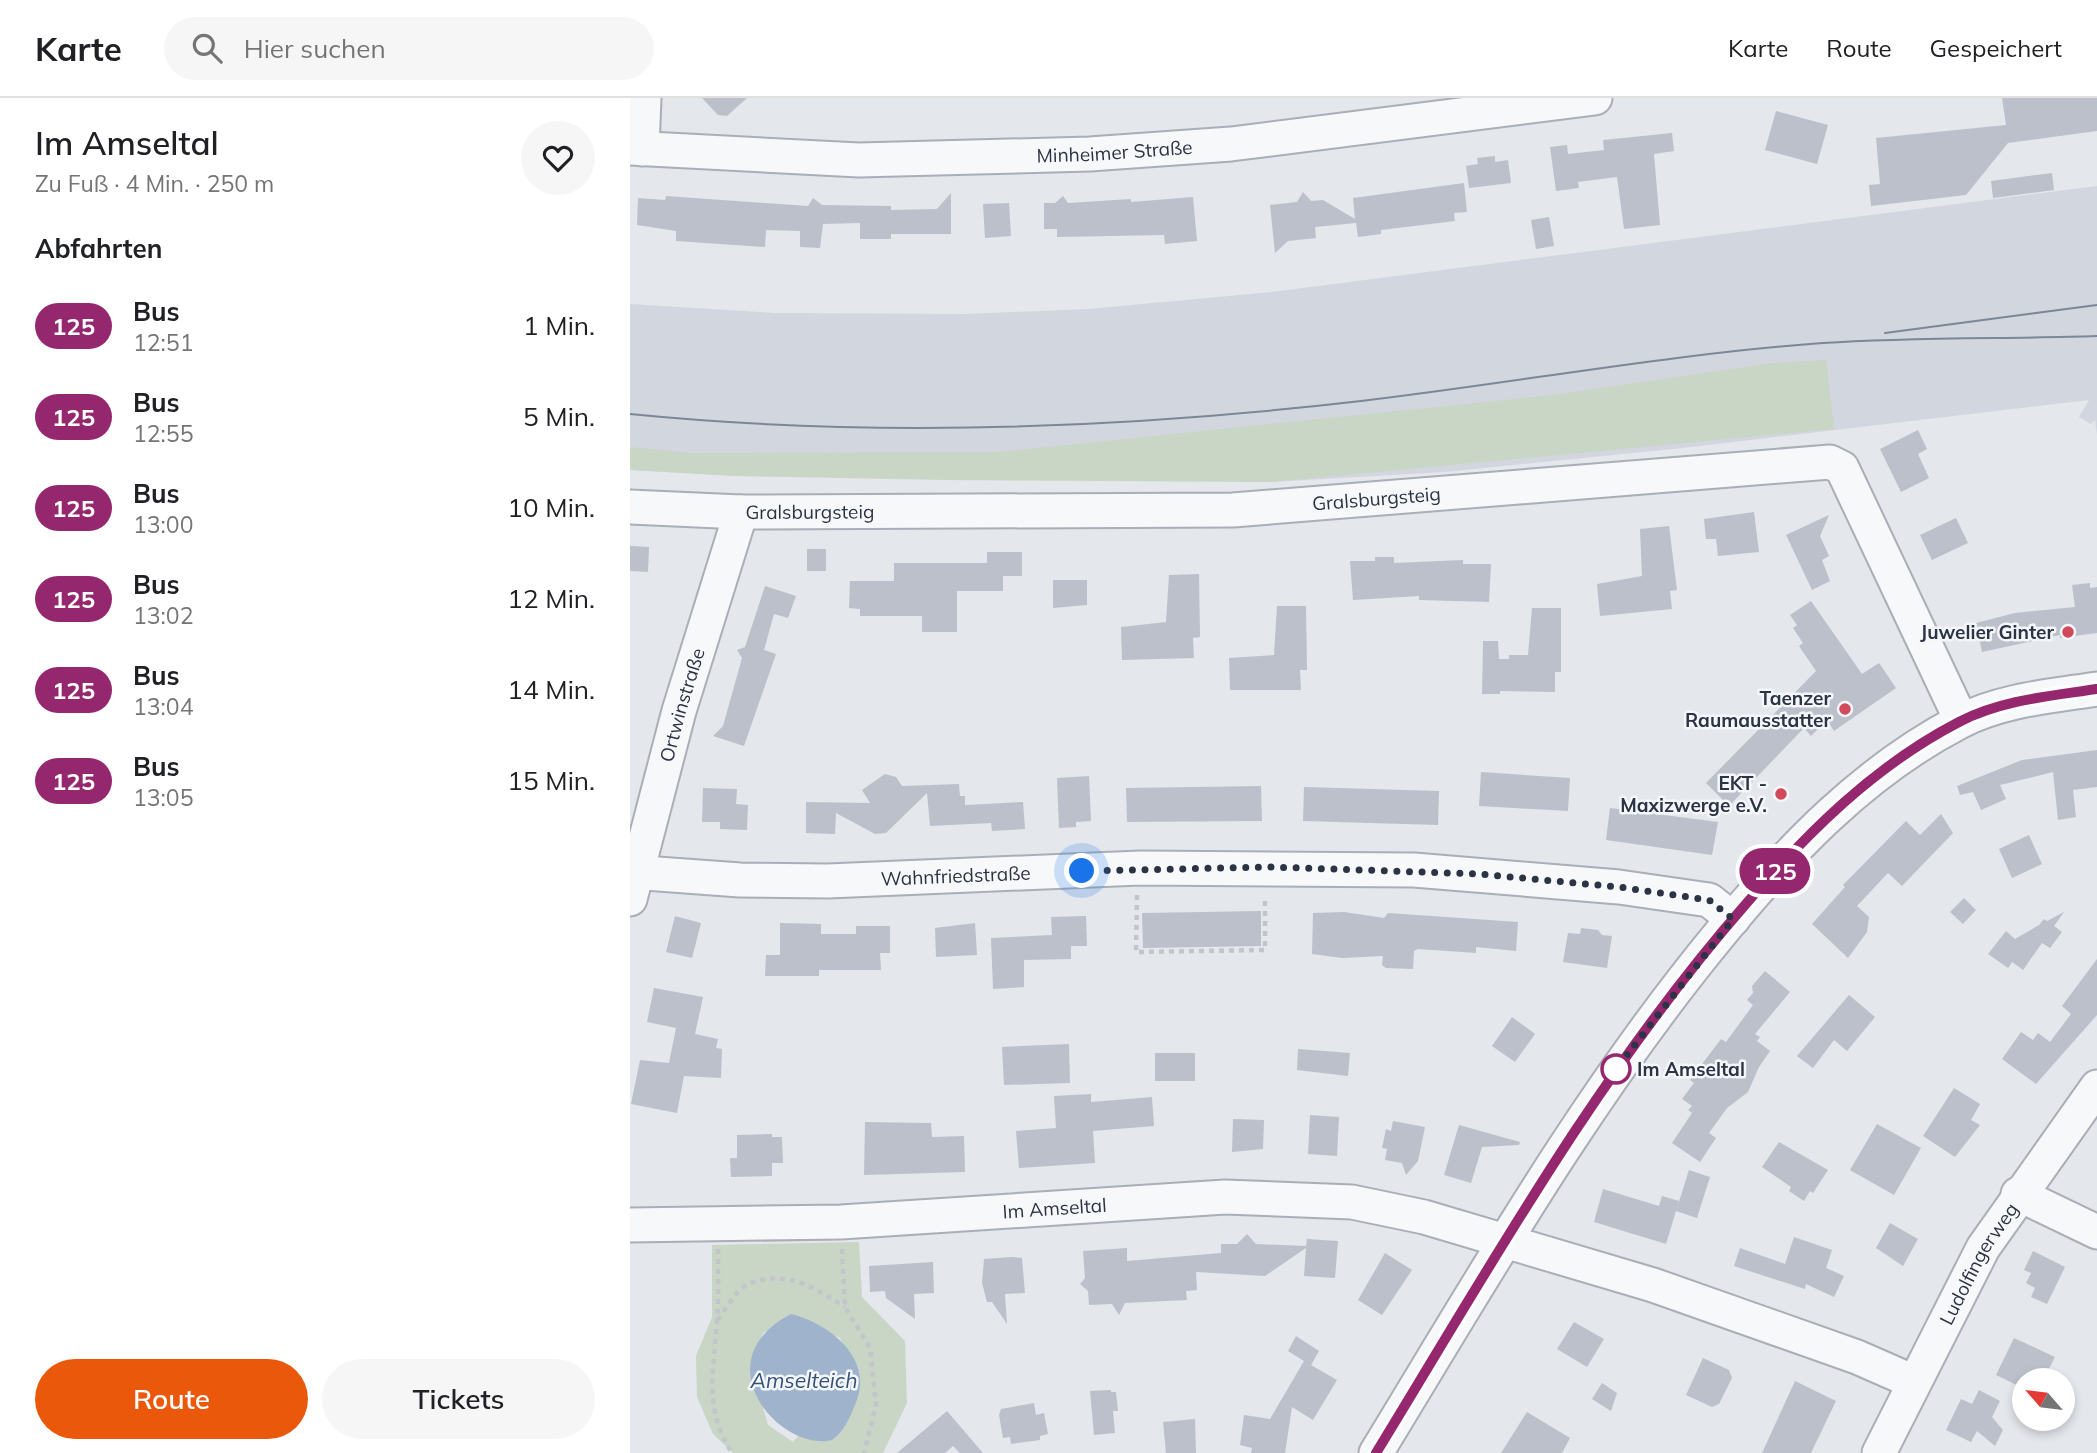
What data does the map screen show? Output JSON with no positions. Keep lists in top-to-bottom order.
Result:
{
  "streets": {
    "street": [
      "Minheimer Straße",
      "Gralsburgsteig",
      "Ortwinstraße",
      "Wahnfriedstraße",
      "Im Amseltal",
      "Ludolfingerweg"
    ]
  },
  "crossings": [
    ["Gralsburgsteig", "Ortwinstraße"],
    ["Ortwinstraße", "Wahnfriedstraße"],
    ["Im Amseltal", "Ludolfingerweg"]
  ],
  "water": ["Amselteich"],
  "places": [
    "Juwelier Ginter",
    "Taenzer Raumausstatter",
    "EKT - Maxizwerge e.V.",
    "Im Amseltal"
  ],
  "lines": ["bus line 125"],
  "north": "top left",
  "page": {
    "header": "Karte",
    "search": "Hier suchen",
    "nav": ["Karte", "Route", "Gespeichert"],
    "heading": [
      ["Im Amseltal", "Zu Fuß · 4 Min. · 250 m"],
      "Abfahrten"
    ],
    "on_map": "125",
    "list": [
      {
        "mark": "125",
        "name": "Bus",
        "note": "12:51",
        "value": "1 Min."
      },
      {
        "mark": "125",
        "name": "Bus",
        "note": "12:55",
        "value": "5 Min."
      },
      {
        "mark": "125",
        "name": "Bus",
        "note": "13:00",
        "value": "10 Min."
      },
      {
        "mark": "125",
        "name": "Bus",
        "note": "13:02",
        "value": "12 Min."
      },
      {
        "mark": "125",
        "name": "Bus",
        "note": "13:04",
        "value": "14 Min."
      },
      {
        "mark": "125",
        "name": "Bus",
        "note": "13:05",
        "value": "15 Min."
      }
    ],
    "buttons": ["Route", "Tickets"]
  }
}
